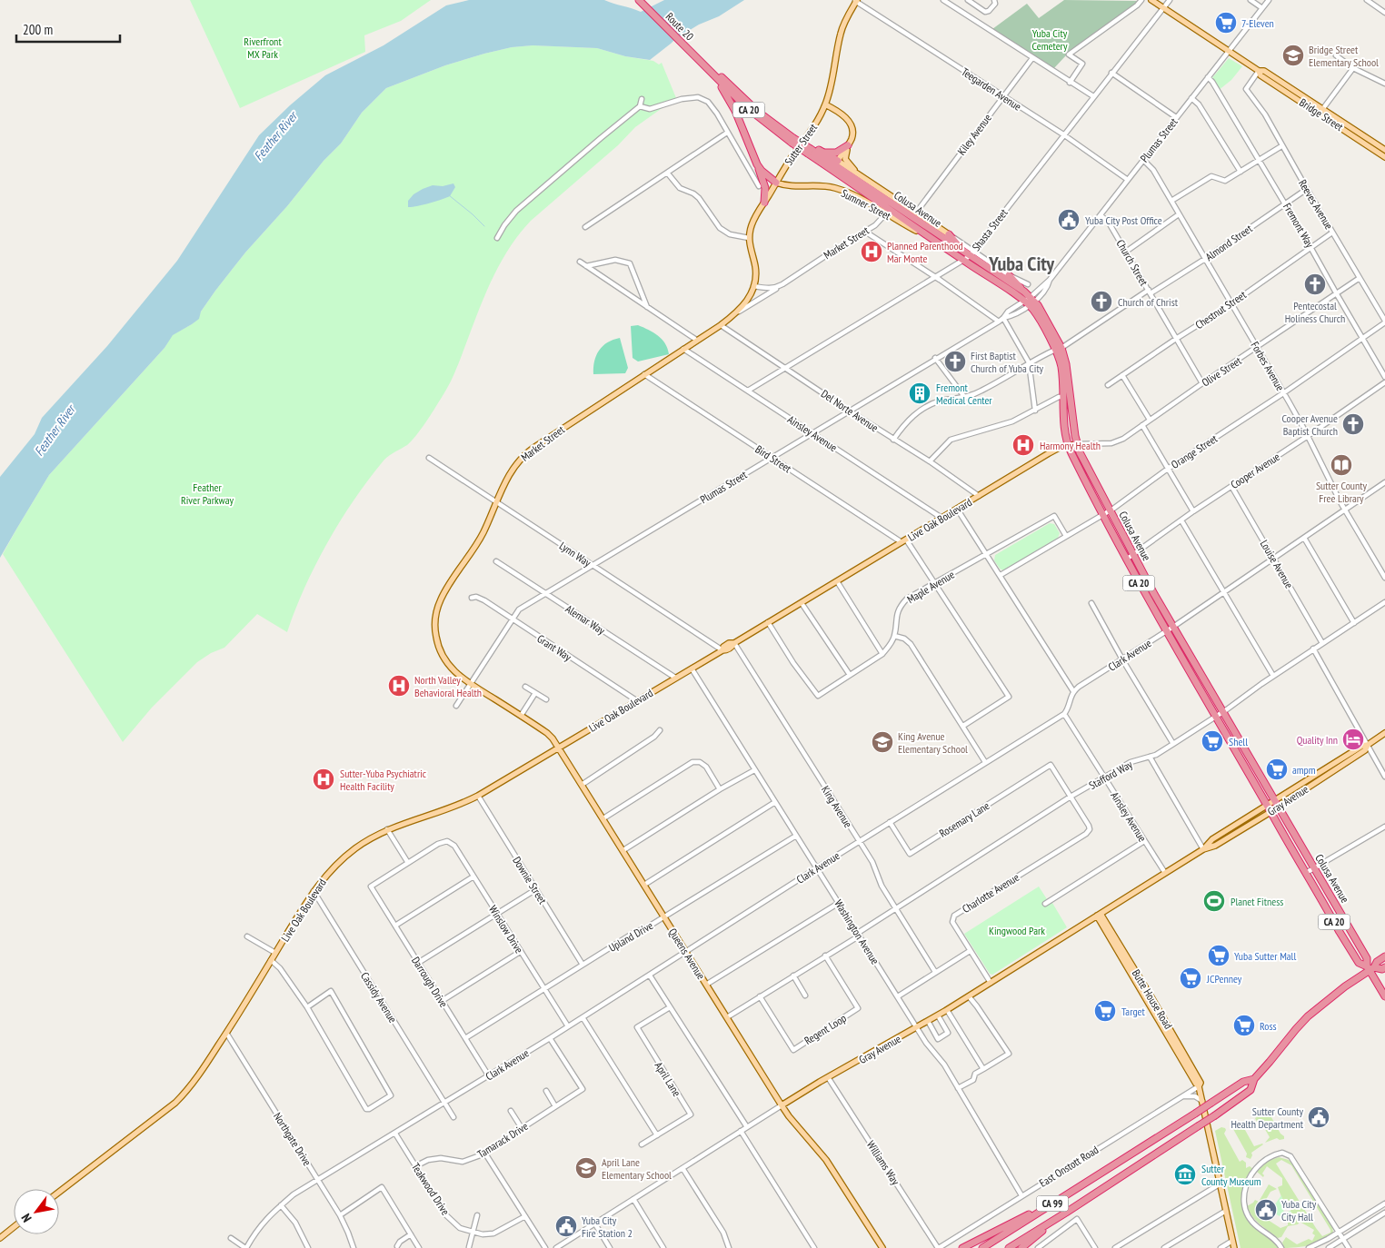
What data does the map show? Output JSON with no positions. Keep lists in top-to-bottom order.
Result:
{
  "streets": {
    "highway": [
      "Route 20",
      "CA 20",
      "Colusa Avenue",
      "CA 99"
    ],
    "main road": [
      "Bridge Street",
      "Sutter Street",
      "Sumner Street",
      "Market Street",
      "Live Oak Boulevard",
      "Gray Avenue",
      "Queens Avenue",
      "Butte House Road"
    ],
    "street": [
      "Teegarden Avenue",
      "Kiley Avenue",
      "Plumas Street",
      "Reeves Avenue",
      "Fremont Way",
      "Shasta Street",
      "Almond Street",
      "Church Street",
      "Chestnut Street",
      "Forbes Avenue",
      "Olive Street",
      "Del Norte Avenue",
      "Ainsley Avenue",
      "Orange Street",
      "Bird Street",
      "Cooper Avenue",
      "Lynn Way",
      "Louise Avenue",
      "Maple Avenue",
      "Alemar Way",
      "Grant Way",
      "Clark Avenue",
      "Stafford Way",
      "King Avenue",
      "Rosemary Lane",
      "Downie Street",
      "Charlotte Avenue",
      "Winslow Drive",
      "Washington Avenue",
      "Upland Drive",
      "Darrough Drive",
      "Cassidy Avenue",
      "Regent Loop",
      "April Lane",
      "Northgate Drive",
      "Tamarack Drive",
      "Williams Way",
      "East Onstott Road",
      "Teakwood Drive"
    ]
  },
  "crossings": [
    ["Route 20", "Colusa Avenue"],
    ["Teegarden Avenue", "Kiley Avenue"],
    ["Teegarden Avenue", "Plumas Street"],
    ["Teegarden Avenue", "Sutter Street"],
    ["Teegarden Avenue", "Shasta Street"],
    ["CA 20", "Colusa Avenue"],
    ["CA 20", "CA 99"],
    ["Bridge Street", "Plumas Street"],
    ["Bridge Street", "Reeves Avenue"],
    ["Bridge Street", "Shasta Street"],
    ["Kiley Avenue", "Colusa Avenue"],
    ["Plumas Street", "Colusa Avenue"],
    ["Plumas Street", "Fremont Way"],
    ["Plumas Street", "Market Street"],
    ["Plumas Street", "Church Street"],
    ["Plumas Street", "Forbes Avenue"],
    ["Plumas Street", "Del Norte Avenue"],
    ["Plumas Street", "Ainsley Avenue"],
    ["Plumas Street", "Bird Street"],
    ["Plumas Street", "Lynn Way"],
    ["Plumas Street", "Alemar Way"],
    ["Plumas Street", "Grant Way"],
    ["Plumas Street", "Queens Avenue"],
    ["Sutter Street", "Sumner Street"],
    ["Sutter Street", "Market Street"],
    ["Sumner Street", "Colusa Avenue"],
    ["Sumner Street", "Market Street"],
    ["Reeves Avenue", "Almond Street"],
    ["Reeves Avenue", "Chestnut Street"],
    ["Reeves Avenue", "Olive Street"],
    ["Reeves Avenue", "Orange Street"],
    ["Colusa Avenue", "Shasta Street"],
    ["Colusa Avenue", "Almond Street"],
    ["Colusa Avenue", "Olive Street"],
    ["Colusa Avenue", "Orange Street"],
    ["Colusa Avenue", "Cooper Avenue"],
    ["Colusa Avenue", "Live Oak Boulevard"],
    ["Colusa Avenue", "Clark Avenue"],
    ["Colusa Avenue", "Stafford Way"],
    ["Colusa Avenue", "Gray Avenue"],
    ["Colusa Avenue", "CA 99"],
    ["Fremont Way", "Almond Street"],
    ["Fremont Way", "Chestnut Street"],
    ["Fremont Way", "Olive Street"],
    ["Fremont Way", "Orange Street"],
    ["Shasta Street", "Del Norte Avenue"],
    ["Shasta Street", "Ainsley Avenue"],
    ["Market Street", "Del Norte Avenue"],
    ["Market Street", "Ainsley Avenue"],
    ["Market Street", "Bird Street"],
    ["Market Street", "Lynn Way"],
    ["Market Street", "Queens Avenue"],
    ["Almond Street", "Church Street"],
    ["Almond Street", "Forbes Avenue"],
    ["Almond Street", "Del Norte Avenue"],
    ["Church Street", "Chestnut Street"],
    ["Church Street", "Olive Street"],
    ["Chestnut Street", "Forbes Avenue"],
    ["Forbes Avenue", "Olive Street"],
    ["Forbes Avenue", "Orange Street"],
    ["Forbes Avenue", "Cooper Avenue"],
    ["Forbes Avenue", "Clark Avenue"],
    ["Olive Street", "Live Oak Boulevard"],
    ["Del Norte Avenue", "Live Oak Boulevard"],
    ["Ainsley Avenue", "Live Oak Boulevard"],
    ["Ainsley Avenue", "Clark Avenue"],
    ["Ainsley Avenue", "Stafford Way"],
    ["Ainsley Avenue", "Gray Avenue"],
    ["Orange Street", "Maple Avenue"],
    ["Bird Street", "Live Oak Boulevard"],
    ["Bird Street", "Maple Avenue"],
    ["Cooper Avenue", "Louise Avenue"],
    ["Live Oak Boulevard", "Lynn Way"],
    ["Live Oak Boulevard", "Maple Avenue"],
    ["Live Oak Boulevard", "Alemar Way"],
    ["Live Oak Boulevard", "Grant Way"],
    ["Live Oak Boulevard", "King Avenue"],
    ["Live Oak Boulevard", "Downie Street"],
    ["Live Oak Boulevard", "Washington Avenue"],
    ["Live Oak Boulevard", "Queens Avenue"],
    ["Live Oak Boulevard", "Cassidy Avenue"],
    ["Live Oak Boulevard", "Northgate Drive"],
    ["Louise Avenue", "Clark Avenue"],
    ["Louise Avenue", "Stafford Way"],
    ["Clark Avenue", "King Avenue"],
    ["Clark Avenue", "Rosemary Lane"],
    ["Clark Avenue", "Winslow Drive"],
    ["Clark Avenue", "Washington Avenue"],
    ["Clark Avenue", "Queens Avenue"],
    ["Clark Avenue", "Darrough Drive"],
    ["Clark Avenue", "Cassidy Avenue"],
    ["Clark Avenue", "Northgate Drive"],
    ["Clark Avenue", "Tamarack Drive"],
    ["Clark Avenue", "Teakwood Drive"],
    ["Stafford Way", "King Avenue"],
    ["Stafford Way", "Rosemary Lane"],
    ["Stafford Way", "Charlotte Avenue"],
    ["Stafford Way", "Washington Avenue"],
    ["Stafford Way", "Queens Avenue"],
    ["Stafford Way", "Regent Loop"],
    ["Gray Avenue", "Charlotte Avenue"],
    ["Gray Avenue", "Washington Avenue"],
    ["Gray Avenue", "Queens Avenue"],
    ["Gray Avenue", "Butte House Road"],
    ["Gray Avenue", "Williams Way"],
    ["Rosemary Lane", "Charlotte Avenue"],
    ["Downie Street", "Upland Drive"],
    ["Winslow Drive", "Upland Drive"],
    ["Winslow Drive", "Darrough Drive"],
    ["Washington Avenue", "Upland Drive"],
    ["Washington Avenue", "East Onstott Road"],
    ["Upland Drive", "Queens Avenue"],
    ["Upland Drive", "Darrough Drive"],
    ["Butte House Road", "East Onstott Road"],
    ["Tamarack Drive", "Teakwood Drive"],
    ["Williams Way", "East Onstott Road"]
  ],
  "districts": ["Yuba City"],
  "water": ["Feather River"],
  "parks": [
    "Yuba City Cemetery",
    "Riverfront MX Park",
    "Feather River Parkway",
    "Kingwood Park"
  ],
  "places": {
    "supermarket": [
      "7-Eleven",
      "Shell",
      "ampm",
      "Yuba Sutter Mall",
      "JCPenney",
      "Target",
      "Ross"
    ],
    "school or university": ["Bridge Street Elementary School", "King Avenue Elementary School", "April Lane Elementary School"],
    "public building": [
      "Yuba City Post Office",
      "Sutter County Health Department",
      "Yuba City City Hall",
      "Yuba City Fire Station 2"
    ],
    "hospital": [
      "Planned Parenthood Mar Monte",
      "Harmony Health",
      "North Valley Behavioral Health",
      "Sutter-Yuba Psychiatric Health Facility"
    ],
    "church": [
      "Pentecostal Holiness Church",
      "Church of Christ",
      "First Baptist Church of Yuba City",
      "Cooper Avenue Baptist Church"
    ],
    "building": ["Fremont Medical Center"],
    "library": ["Sutter County Free Library"],
    "hotel": ["Quality Inn"],
    "sports": ["Planet Fitness"],
    "museum": ["Sutter County Museum"]
  },
  "scale_bar": "200 m",
  "north": "bottom left"
}
